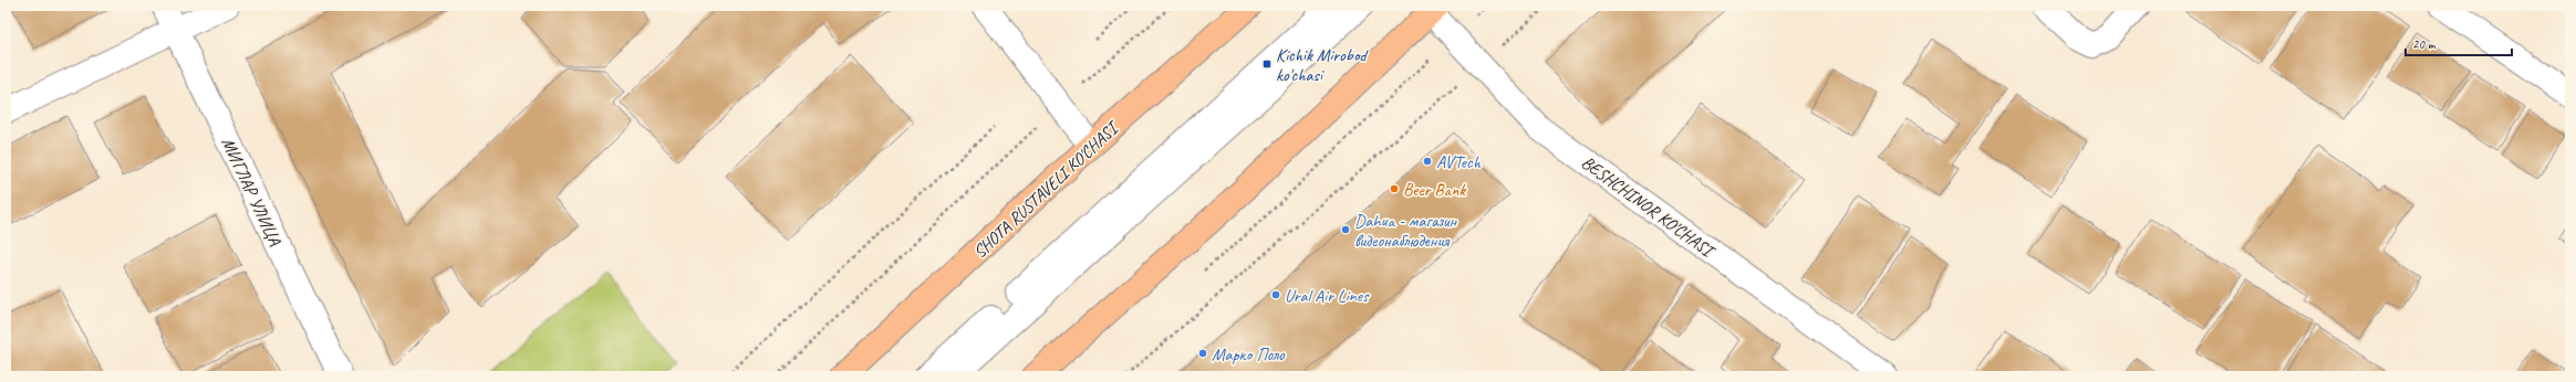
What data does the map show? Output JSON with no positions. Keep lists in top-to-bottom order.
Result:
{
  "streets": {
    "main road": ["SHOTA RUSTAVELI KO'CHASI"],
    "street": ["МИГЛАР УЛИЦА", "BESHCHINOR KO'CHASI"]
  },
  "places": {
    "transit": ["Kichik Mirobod ko'chasi"],
    "other": [
      "AVTech",
      "Beer Bank",
      "Dahua - магазин видеонаблюдения",
      "Ural Air Lines",
      "Марко Поло"
    ]
  },
  "scale_bar": "20 m"
}
